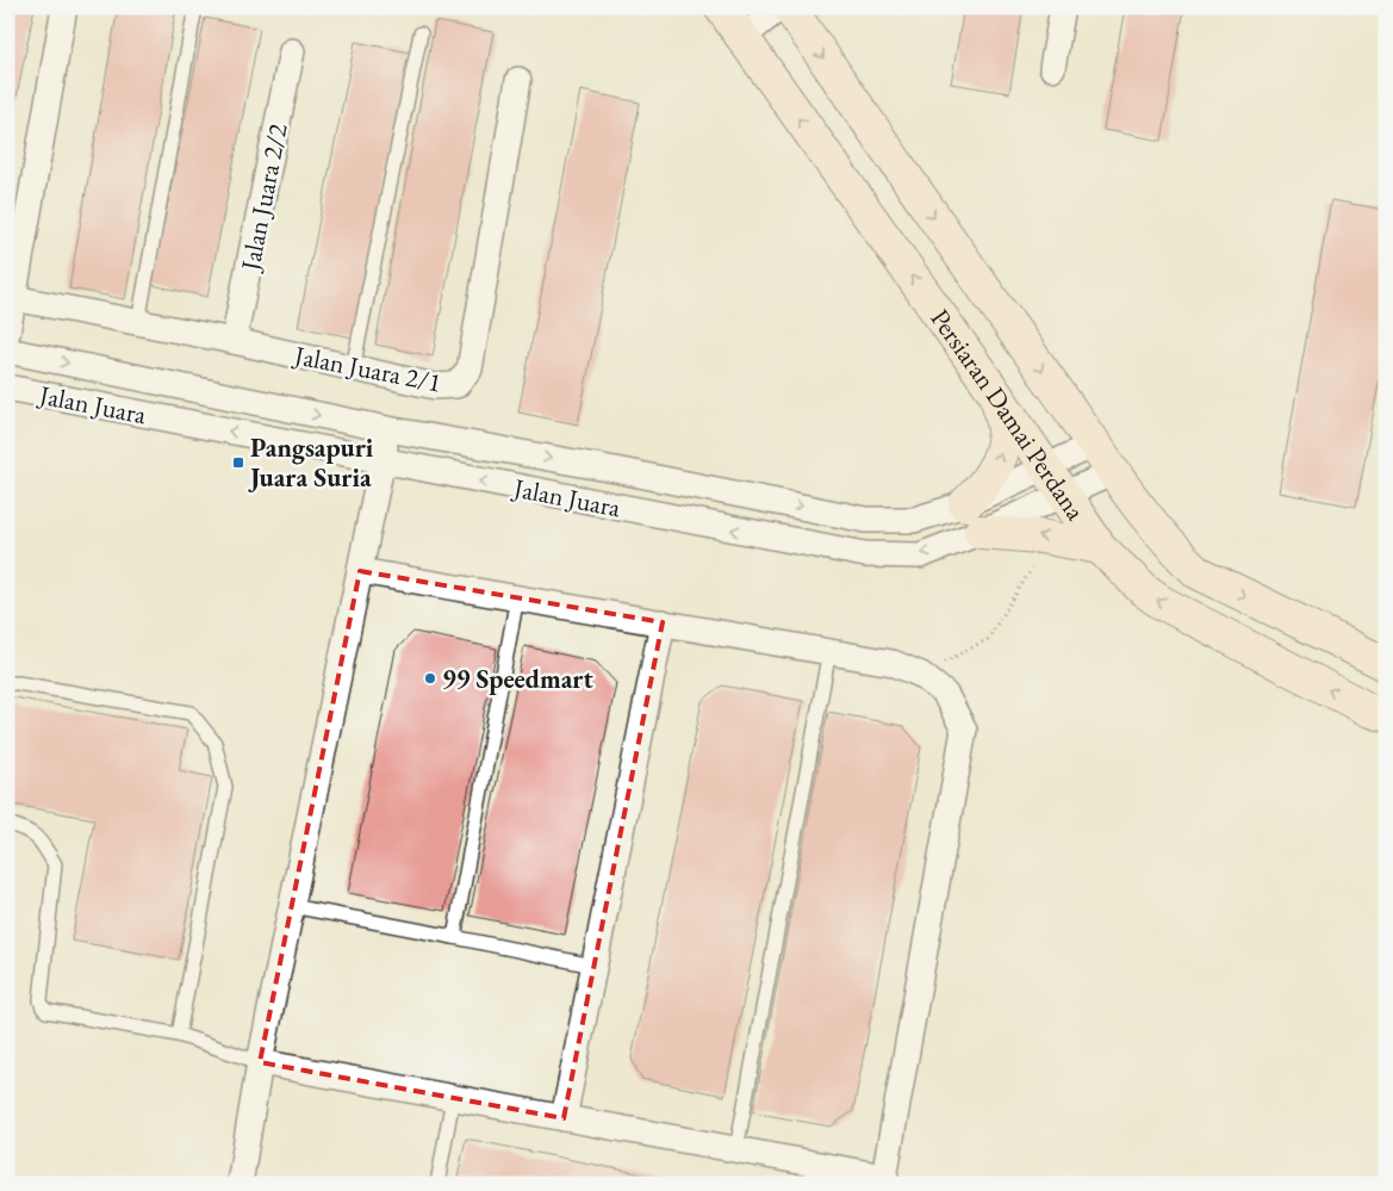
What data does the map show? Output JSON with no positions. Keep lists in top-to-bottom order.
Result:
{
  "streets": {
    "main road": ["Persiaran Damai Perdana"],
    "street": ["Jalan Juara 2/2", "Jalan Juara 2/1", "Jalan Juara"]
  },
  "crossings": [
    ["Jalan Juara 2/2", "Jalan Juara 2/1"],
    ["Jalan Juara", "Persiaran Damai Perdana"]
  ],
  "places": {
    "transit": ["Pangsapuri Juara Suria"],
    "other": ["99 Speedmart"]
  }
}
